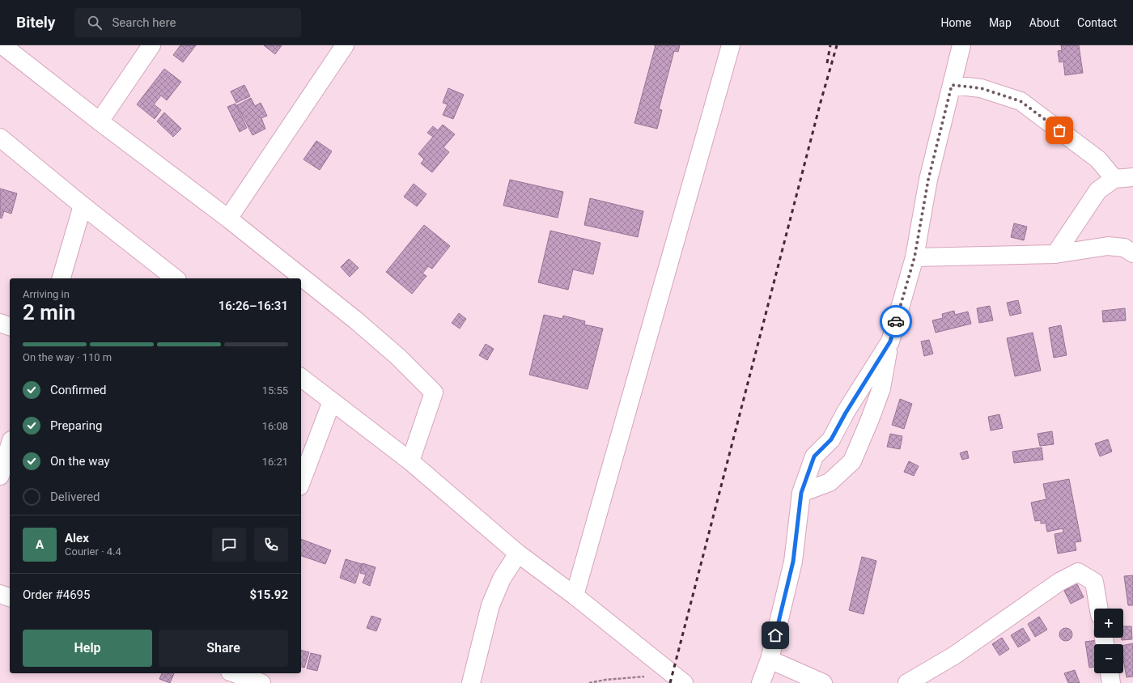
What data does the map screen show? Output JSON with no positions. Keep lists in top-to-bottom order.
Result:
{
  "page": {
    "header": "Bitely",
    "search": "Search here",
    "nav": [
      "Home",
      "Map",
      "About",
      "Contact"
    ],
    "heading": ["2 min", "Arriving in", "16:26–16:31"],
    "panel": [
      "Alex",
      "Courier · 4.4",
      "Order #4695",
      "$15.92"
    ],
    "bar": "On the way · 110 m",
    "list": [
      ["Confirmed", "15:55"],
      ["Preparing", "16:08"],
      ["On the way", "16:21"],
      "Delivered"
    ],
    "round": "A",
    "map_buttons": ["+", "−"],
    "buttons": ["Help", "Share"]
  }
}
